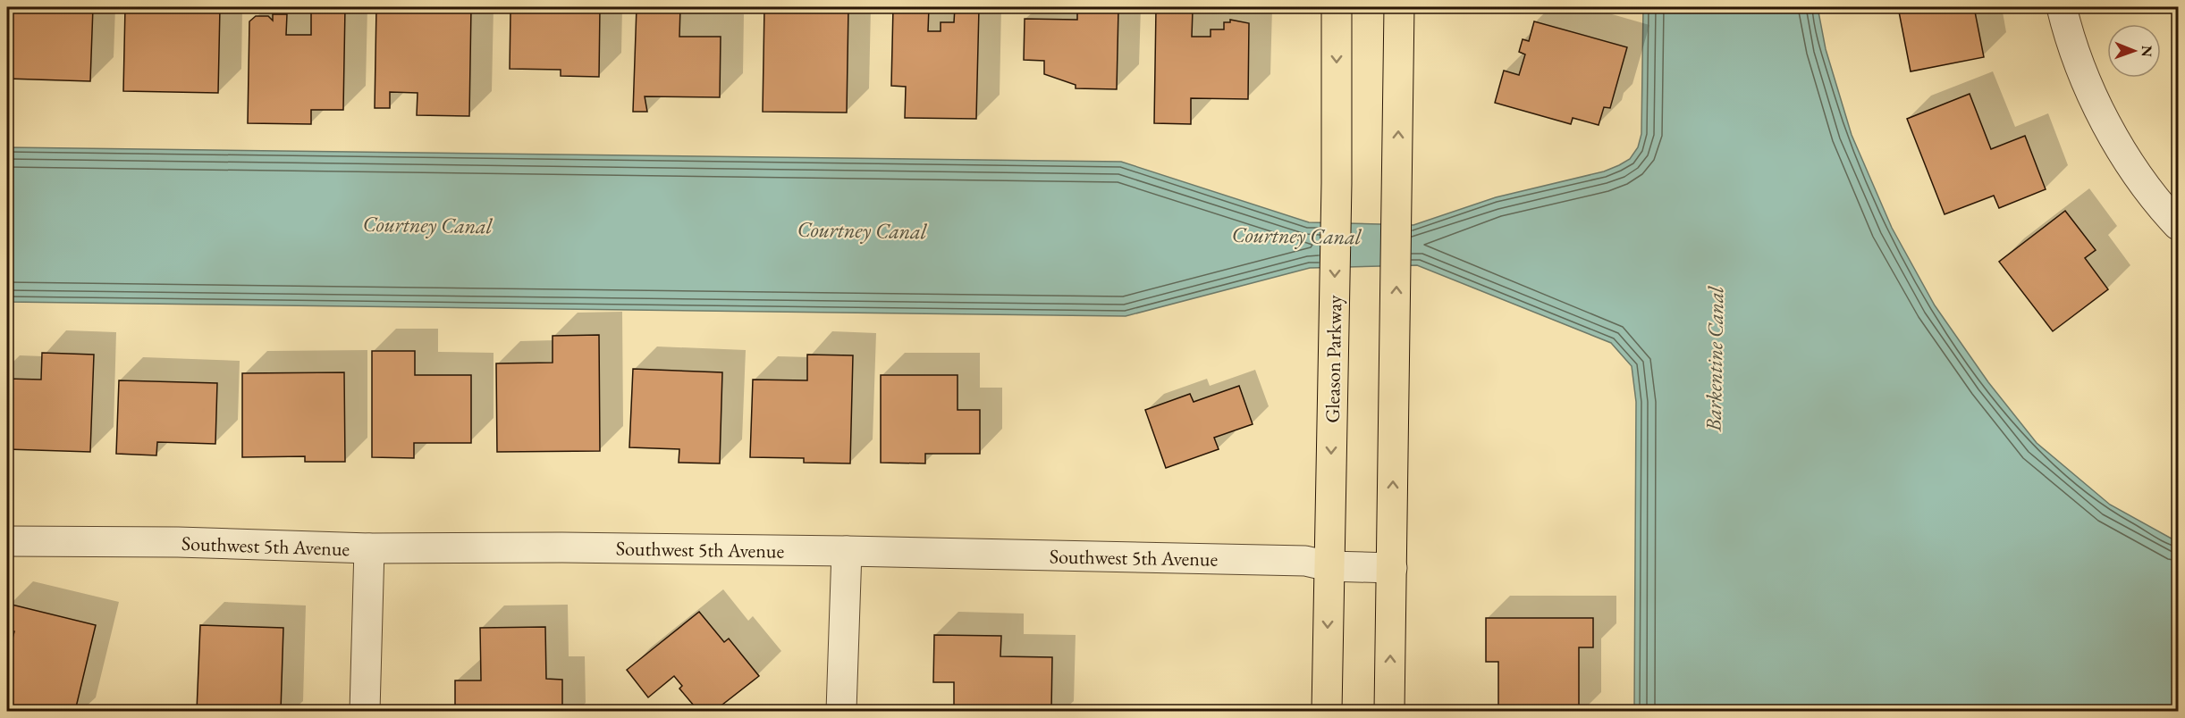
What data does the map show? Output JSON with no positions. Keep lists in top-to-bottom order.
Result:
{
  "streets": {
    "main road": ["Gleason Parkway"],
    "street": ["Southwest 5th Avenue"]
  },
  "crossings": [
    ["Gleason Parkway", "Southwest 5th Avenue"]
  ],
  "water": ["Courtney Canal", "Barkentine Canal"],
  "north": "right"
}
